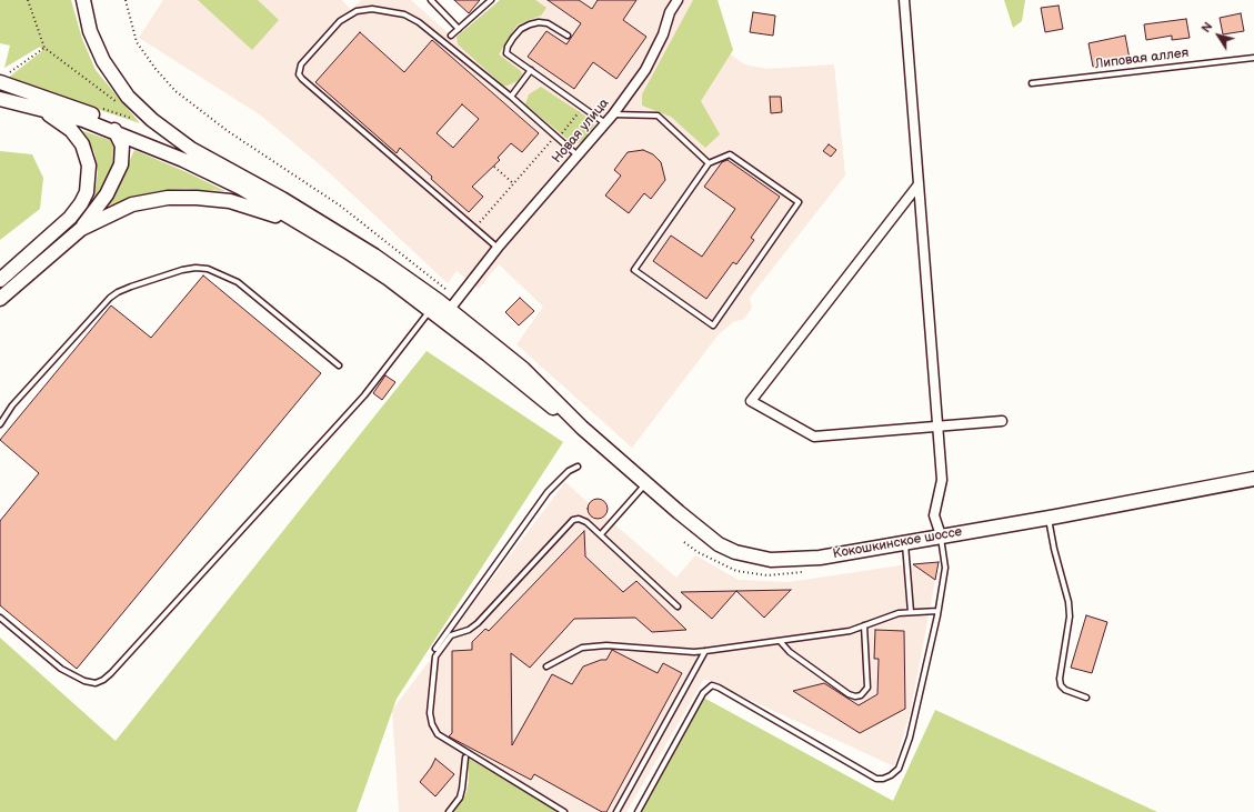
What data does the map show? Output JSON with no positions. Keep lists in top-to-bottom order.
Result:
{
  "streets": {
    "main road": ["Кокошкинское шоссе"],
    "street": ["Новая улица"],
    "lane": ["Липовая аллея"]
  },
  "crossings": [
    ["Новая улица", "Кокошкинское шоссе"]
  ],
  "north": "top left"
}
